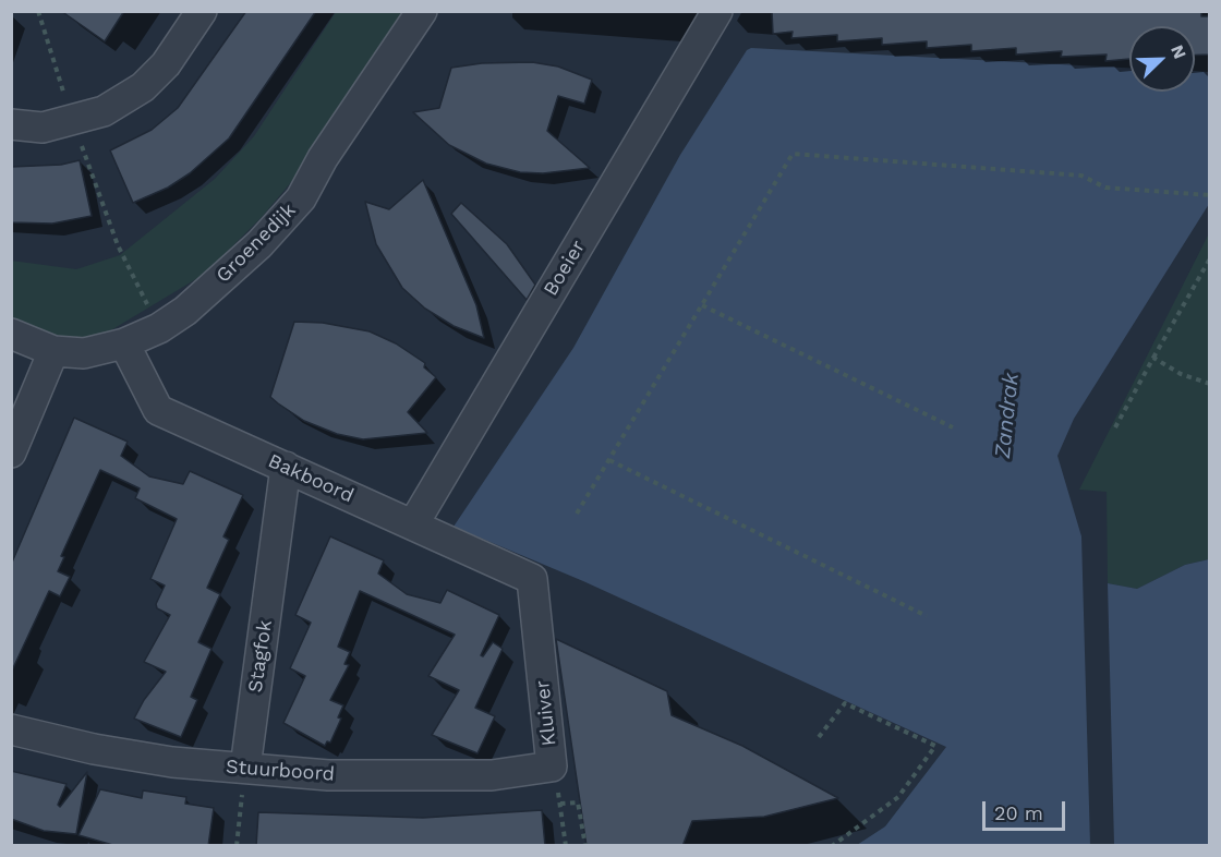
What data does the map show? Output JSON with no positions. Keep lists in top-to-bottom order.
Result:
{
  "streets": {
    "street": [
      "Groenedijk",
      "Boeier",
      "Bakboord",
      "Stagfok",
      "Kluiver",
      "Stuurboord"
    ]
  },
  "crossings": [
    ["Groenedijk", "Bakboord"],
    ["Boeier", "Bakboord"],
    ["Bakboord", "Stagfok"],
    ["Bakboord", "Kluiver"],
    ["Stagfok", "Stuurboord"],
    ["Kluiver", "Stuurboord"]
  ],
  "water": ["Zandrak"],
  "scale_bar": "20 m",
  "north": "top right"
}
